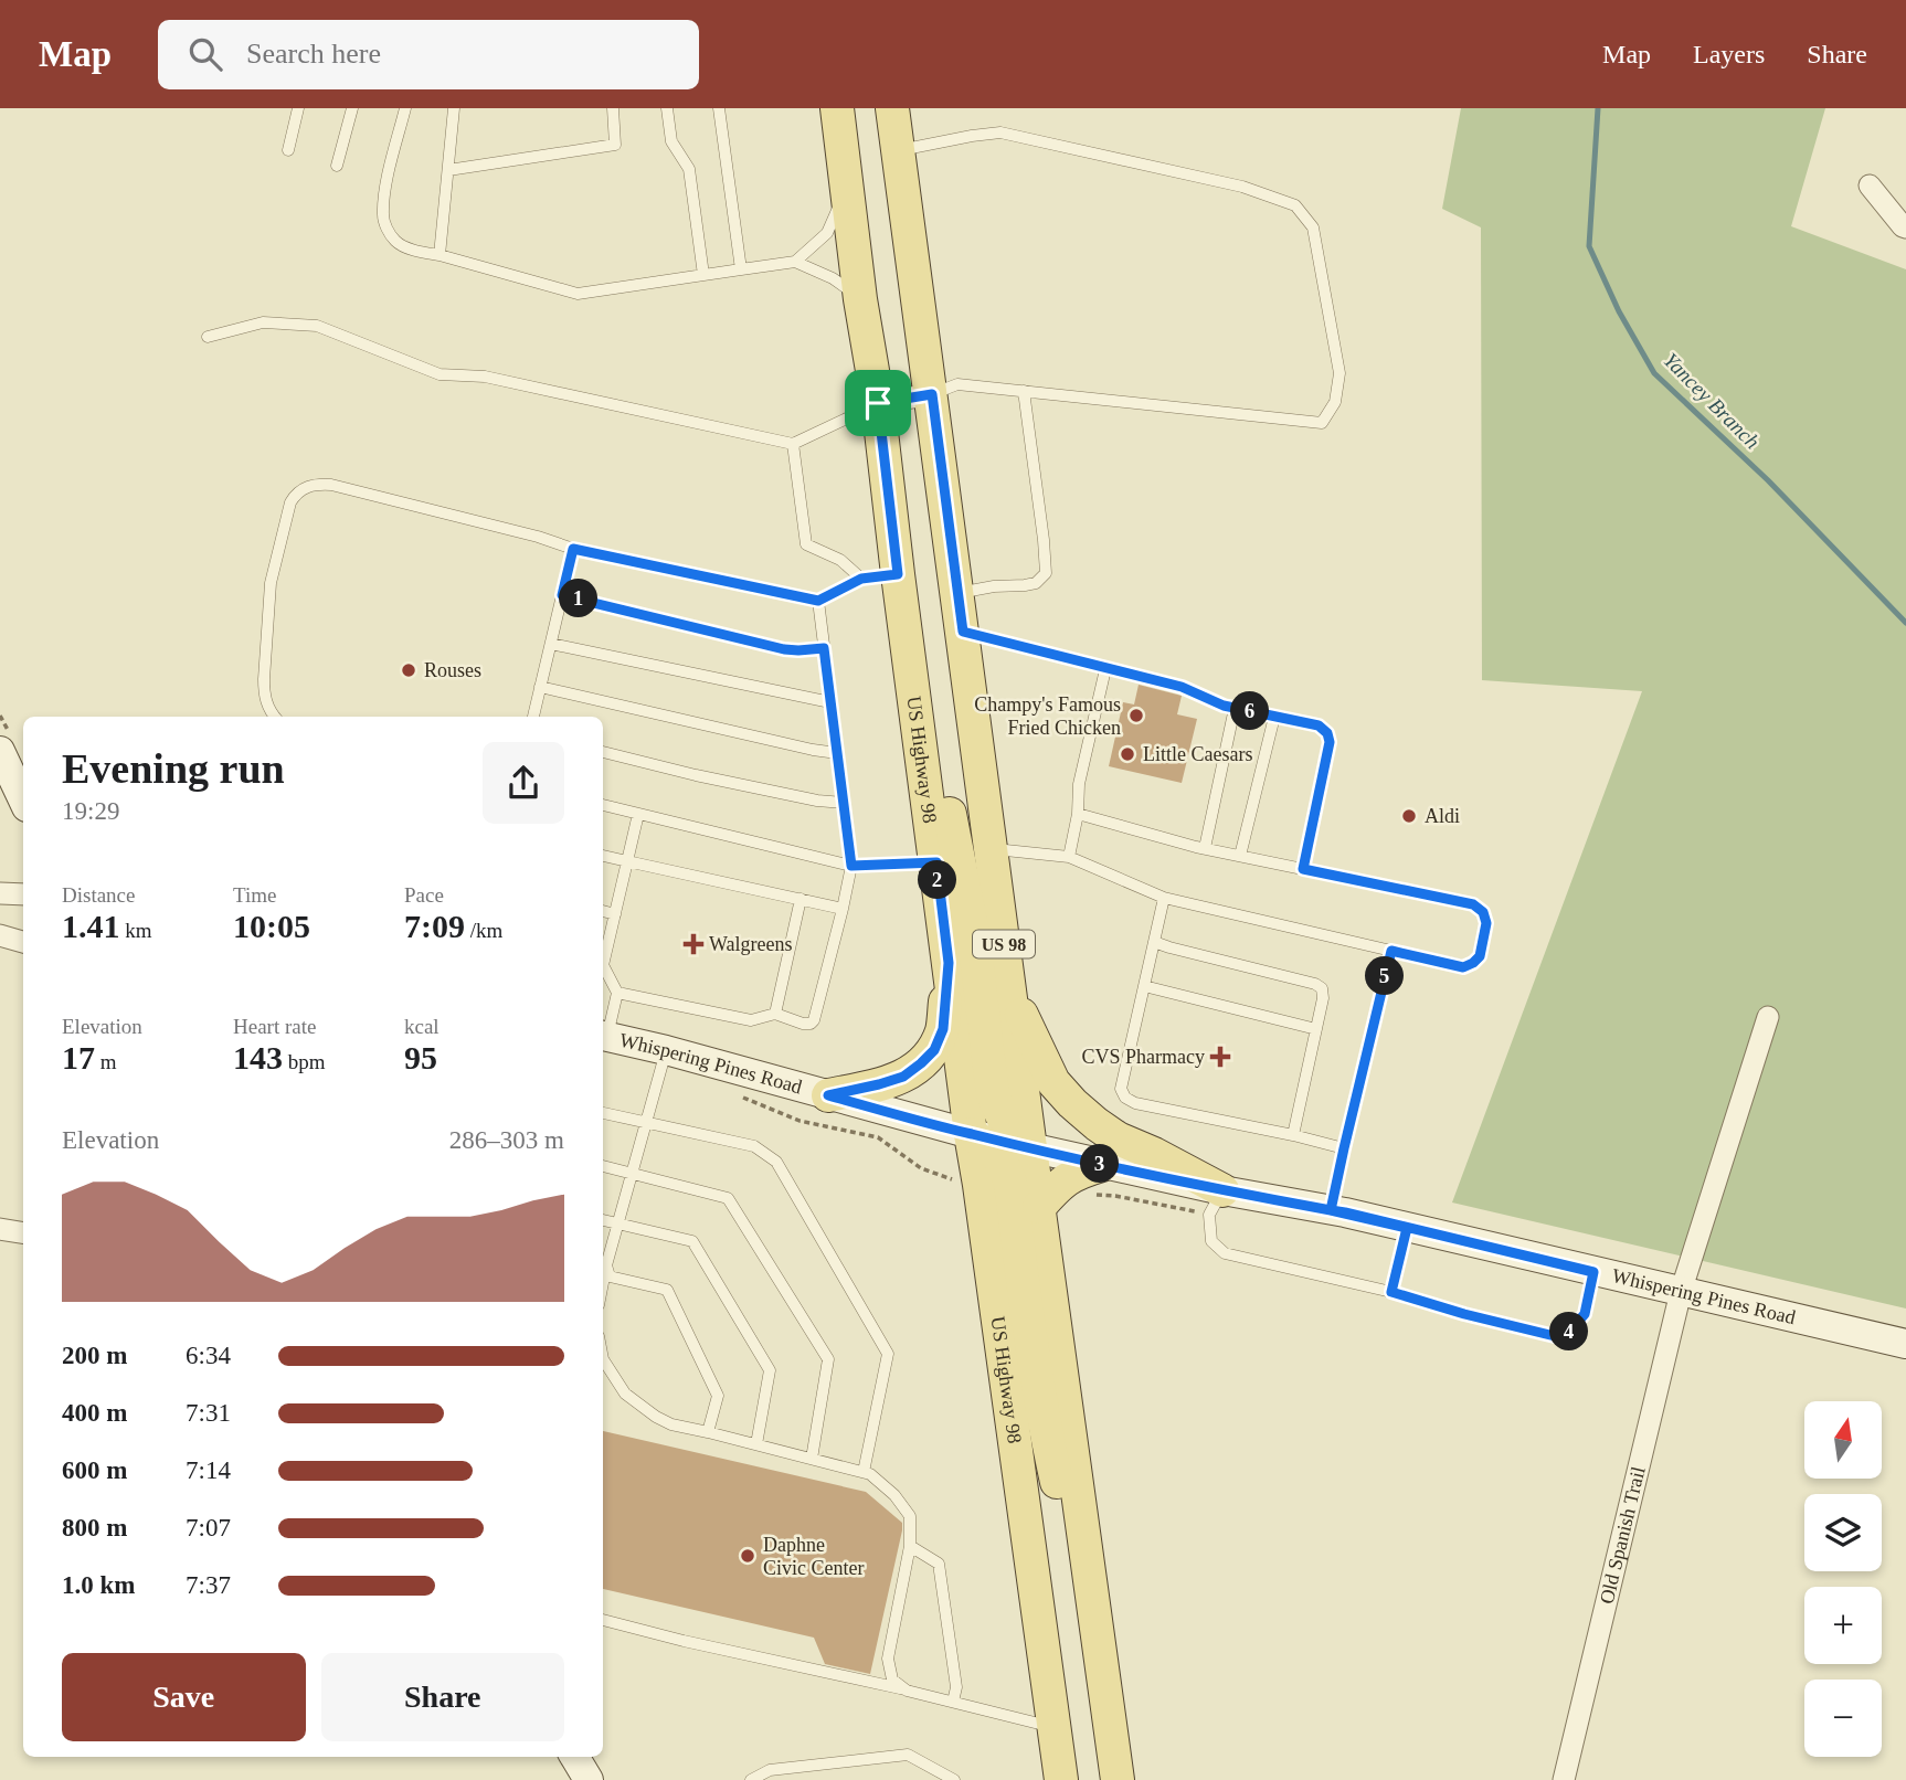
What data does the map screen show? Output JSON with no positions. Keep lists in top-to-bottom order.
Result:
{
  "streets": {
    "main road": ["US Highway 98", "US 98"],
    "street": ["Whispering Pines Road", "Old Spanish Trail"]
  },
  "crossings": [
    ["US Highway 98", "Whispering Pines Road"],
    ["US 98", "Whispering Pines Road"],
    ["Whispering Pines Road", "Old Spanish Trail"]
  ],
  "water": ["Yancey Branch"],
  "places": {
    "other": [
      "Rouses",
      "Champy's Famous Fried Chicken",
      "Little Caesars",
      "Aldi",
      "Daphne Civic Center"
    ],
    "health": ["Walgreens", "CVS Pharmacy"]
  },
  "north": "top",
  "page": {
    "header": "Map",
    "search": "Search here",
    "nav": ["Map", "Layers", "Share"],
    "pins": [
      "1",
      "6",
      "2",
      "5",
      "3",
      "4"
    ],
    "heading": ["Evening run", "19:29"],
    "stats": [
      ["Distance", "1.41 km"],
      ["Time", "10:05"],
      ["Pace", "7:09 /km"],
      ["Elevation", "17 m"],
      ["Heart rate", "143 bpm"],
      ["kcal", "95"]
    ],
    "chart": ["Elevation", "286–303 m"],
    "list": [
      {
        "name": "200 m",
        "note": "6:34"
      },
      {
        "name": "400 m",
        "note": "7:31"
      },
      {
        "name": "600 m",
        "note": "7:14"
      },
      {
        "name": "800 m",
        "note": "7:07"
      },
      {
        "name": "1.0 km",
        "note": "7:37"
      }
    ],
    "map_buttons": ["+", "−"],
    "buttons": ["Save", "Share"]
  }
}
